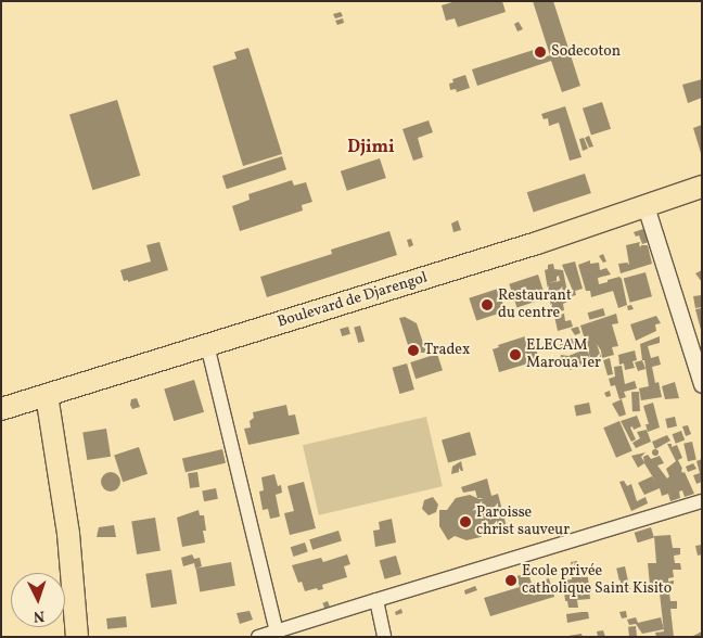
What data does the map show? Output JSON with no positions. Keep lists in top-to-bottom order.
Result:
{
  "streets": {
    "main road": ["Boulevard de Djarengol"]
  },
  "districts": ["Djimi"],
  "places": [
    "Sodecoton",
    "Restaurant du centre",
    "Tradex",
    "ELECAM Maroua 1er",
    "Paroisse christ sauveur",
    "Ecole privée catholique Saint Kisito"
  ],
  "north": "bottom"
}
